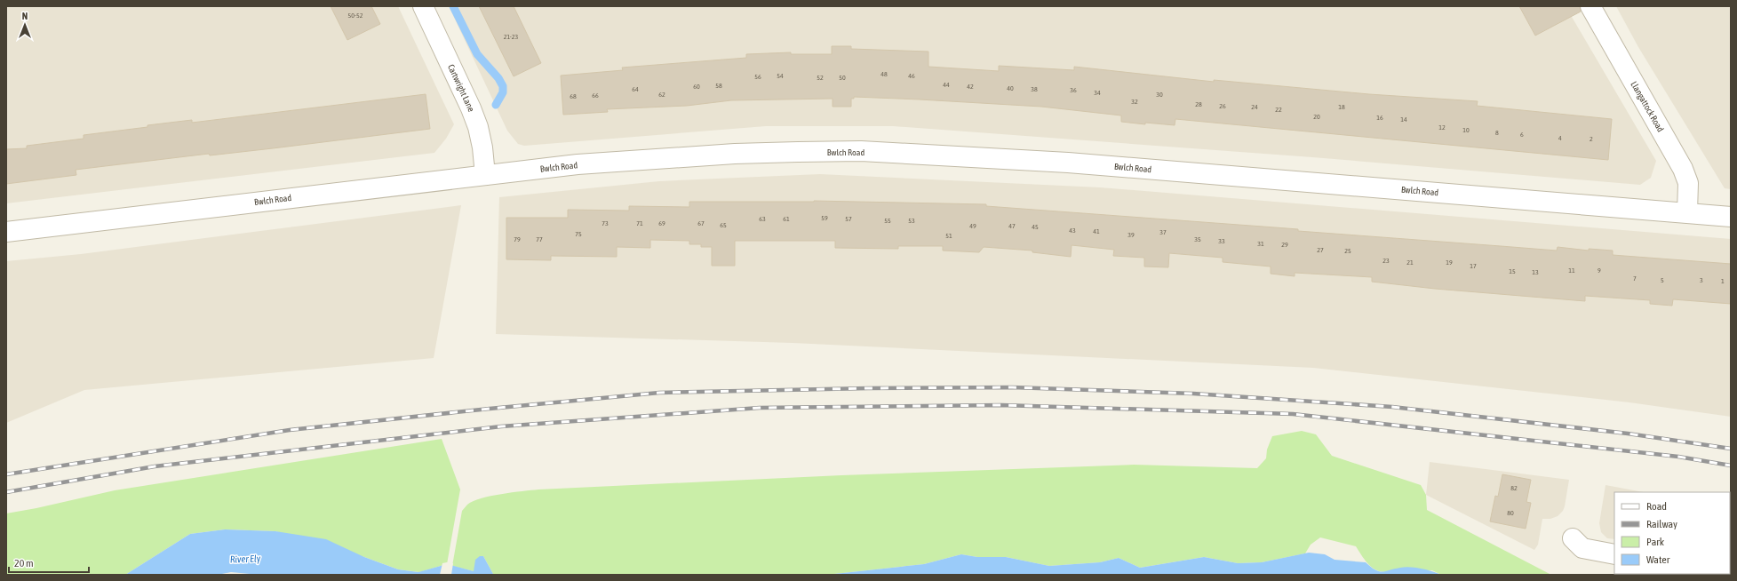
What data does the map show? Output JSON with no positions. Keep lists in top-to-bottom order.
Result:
{
  "streets": {
    "street": ["Cartwright Lane", "Llangattock Road", "Bwlch Road"]
  },
  "crossings": [
    ["Cartwright Lane", "Bwlch Road"],
    ["Llangattock Road", "Bwlch Road"]
  ],
  "water": ["River Ely"],
  "house_numbers": [
    "50-52",
    "21-23",
    "48",
    "54",
    "46",
    "56",
    "52",
    "50",
    "44",
    "58",
    "60",
    "42",
    "40",
    "64",
    "38",
    "36",
    "34",
    "62",
    "30",
    "66",
    "68",
    "32",
    "28",
    "26",
    "24",
    "18",
    "22",
    "20",
    "16",
    "14",
    "12",
    "10",
    "8",
    "6",
    "4",
    "2",
    "59",
    "63",
    "61",
    "57",
    "55",
    "53",
    "73",
    "71",
    "69",
    "67",
    "65",
    "49",
    "47",
    "45",
    "43",
    "41",
    "37",
    "75",
    "39",
    "51",
    "79",
    "77",
    "35",
    "33",
    "31",
    "29",
    "27",
    "25",
    "23",
    "21",
    "19",
    "17",
    "11",
    "9",
    "15",
    "13",
    "7",
    "5",
    "3",
    "1",
    "82",
    "80"
  ],
  "legend": [
    "Road",
    "Railway",
    "Park",
    "Water"
  ],
  "scale_bar": "20 m",
  "north": "top"
}
